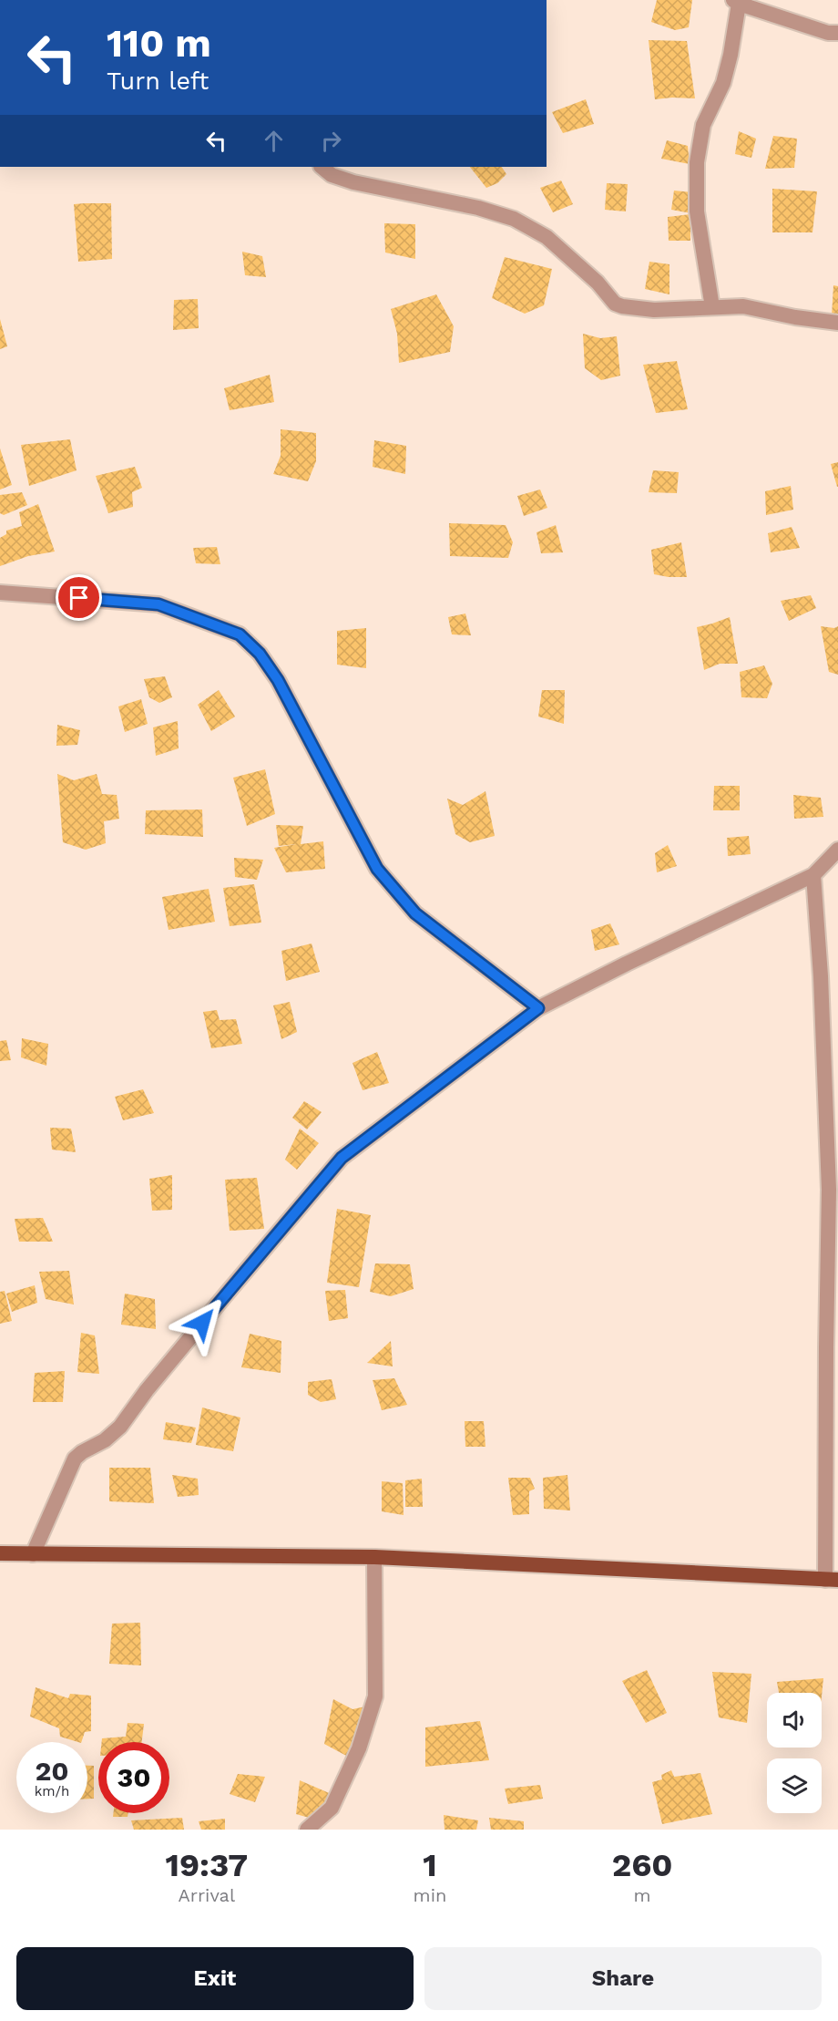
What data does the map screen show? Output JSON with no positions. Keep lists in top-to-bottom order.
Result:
{
  "page": {
    "turn": ["110 m", "Turn left"],
    "speed": "20 km/h",
    "limit": "30",
    "eta": [
      "19:37",
      "Arrival",
      "1",
      "min",
      "260",
      "m"
    ],
    "buttons": ["Exit", "Share"]
  }
}
